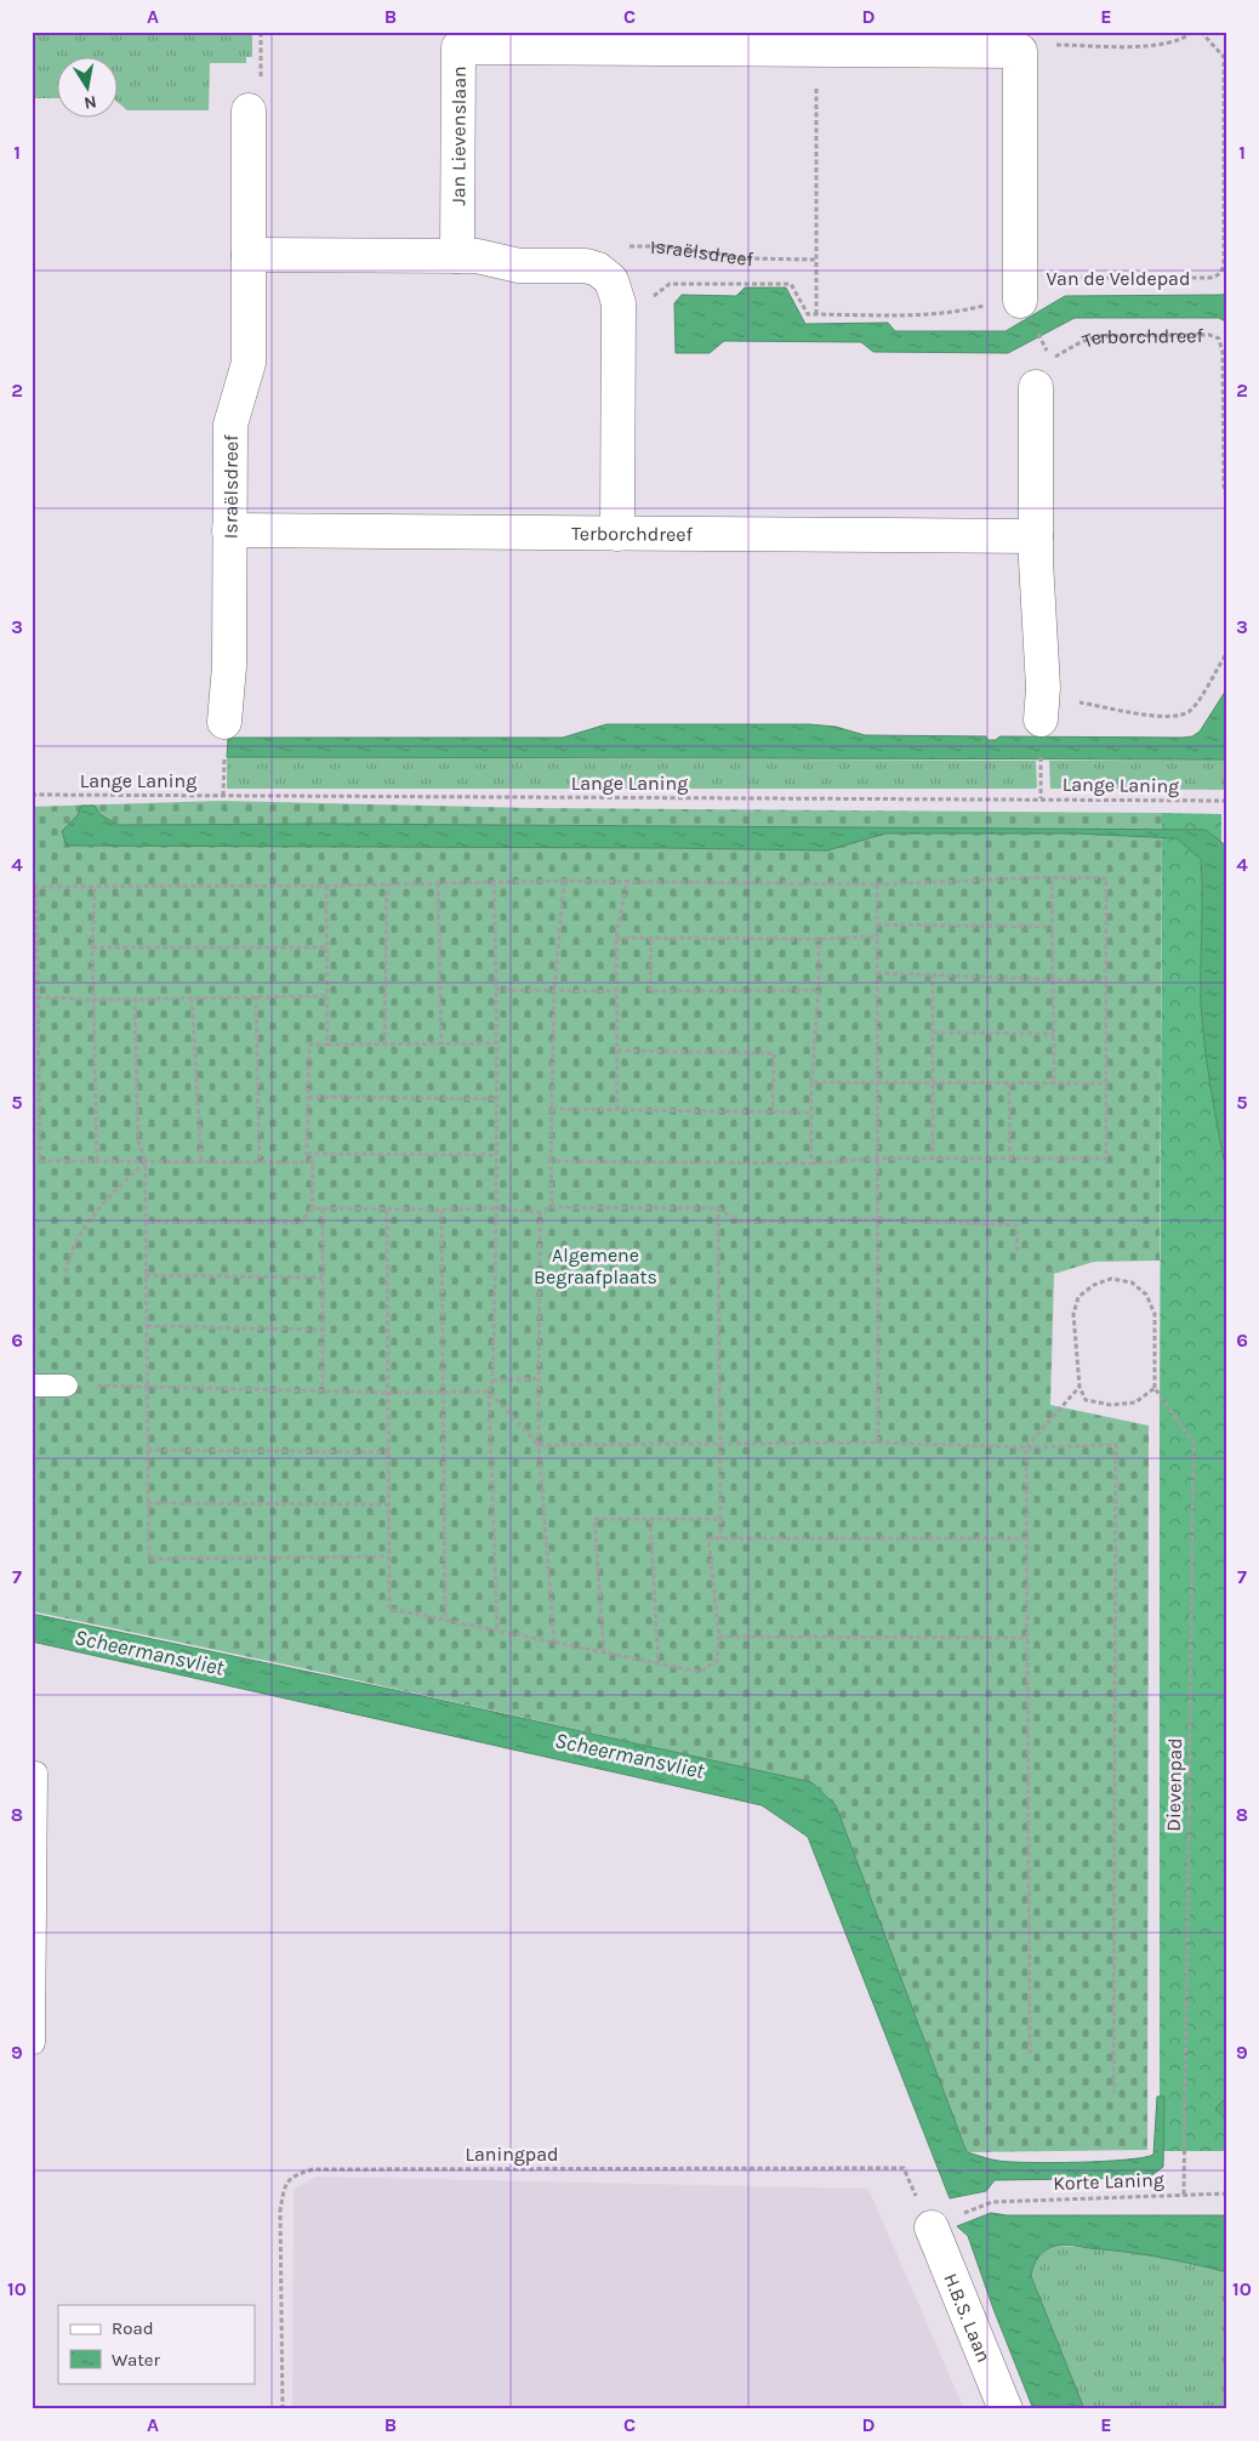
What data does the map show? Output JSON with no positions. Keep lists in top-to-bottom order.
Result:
{
  "streets": {
    "street": [
      "Jan Lievenslaan",
      "Israëlsdreef",
      "Van de Veldepad",
      "Terborchdreef",
      "H.B.S. Laan"
    ],
    "path": [
      "Lange Laning",
      "Dievenpad",
      "Laningpad",
      "Korte Laning"
    ]
  },
  "crossings": [
    ["Israëlsdreef", "Terborchdreef"],
    ["Dievenpad", "Korte Laning"],
    ["Laningpad", "H.B.S. Laan"]
  ],
  "water": ["Scheermansvliet"],
  "parks": ["Algemene Begraafplaats"],
  "legend": ["Road", "Water"],
  "north": "bottom",
  "grid": {
    "columns": [
      "A",
      "B",
      "C",
      "D",
      "E"
    ],
    "rows": [
      "1",
      "2",
      "3",
      "4",
      "5",
      "6",
      "7",
      "8",
      "9",
      "10"
    ]
  }
}
